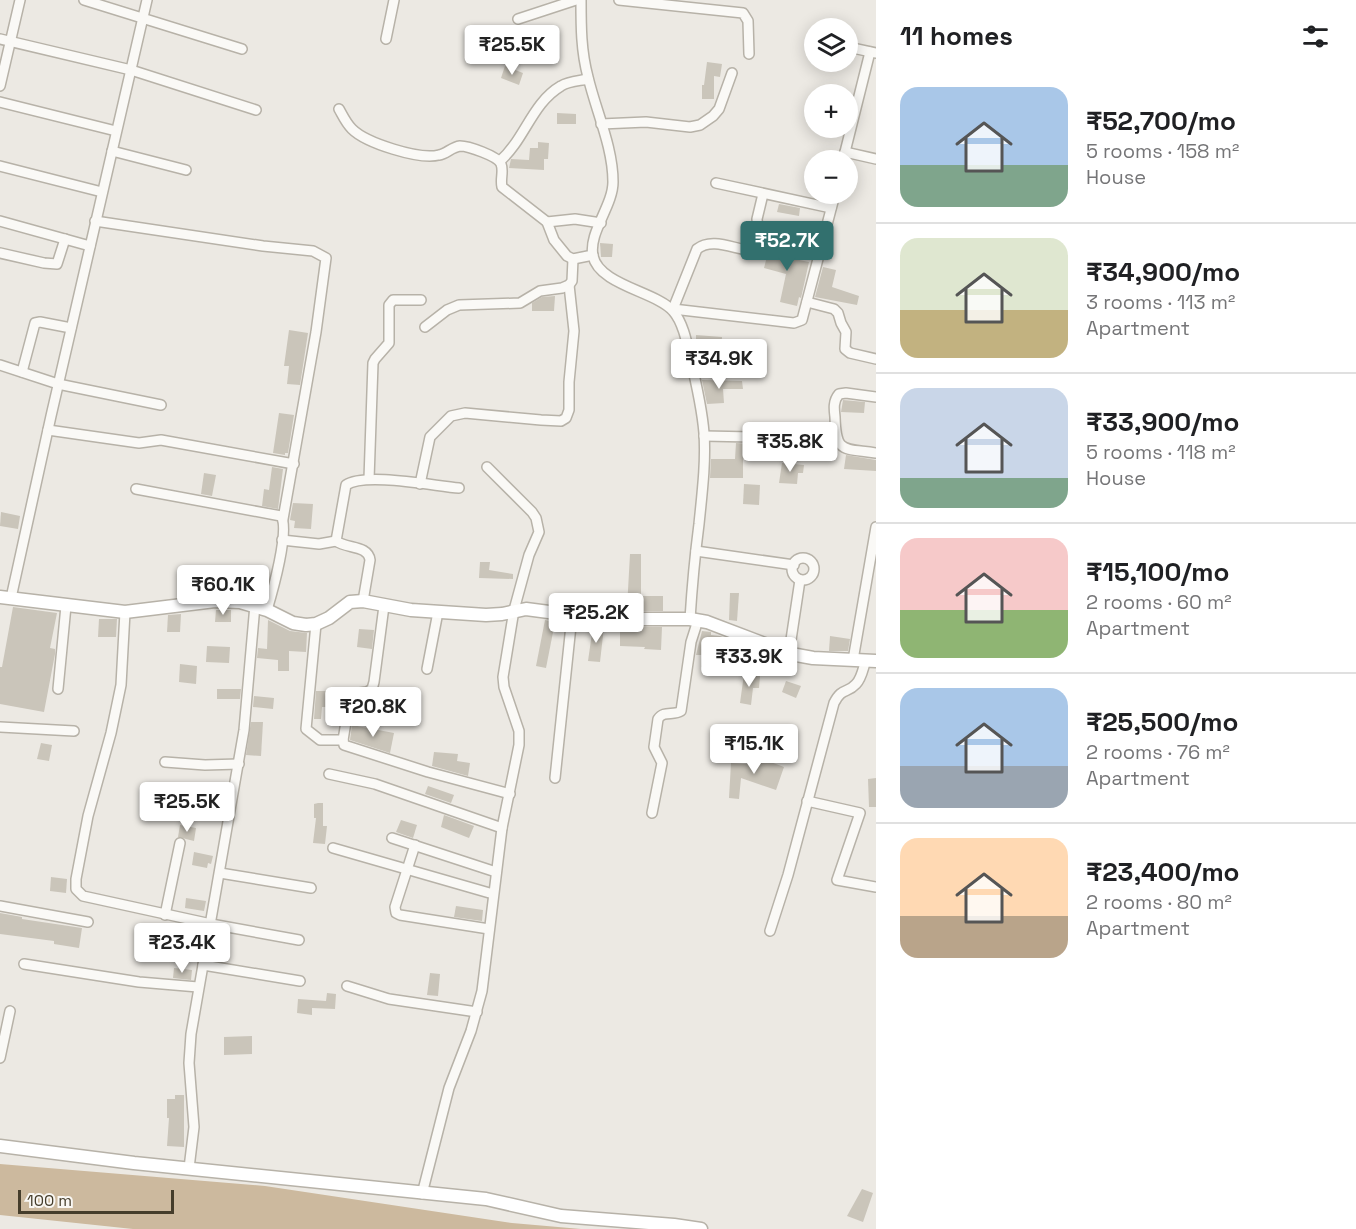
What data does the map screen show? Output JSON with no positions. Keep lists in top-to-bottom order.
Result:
{
  "scale_bar": "100 m",
  "page": {
    "heading": "11 homes",
    "map_buttons": ["+", "−"],
    "price": [
      "₹25.5K",
      "₹52.7K",
      "₹34.9K",
      "₹35.8K",
      "₹60.1K",
      "₹25.2K",
      "₹33.9K",
      "₹20.8K",
      "₹15.1K",
      "₹25.5K",
      "₹23.4K"
    ],
    "list": [
      {
        "name": "₹52,700/mo",
        "note": "5 rooms · 158 m² · House"
      },
      {
        "name": "₹34,900/mo",
        "note": "3 rooms · 113 m² · Apartment"
      },
      {
        "name": "₹33,900/mo",
        "note": "5 rooms · 118 m² · House"
      },
      {
        "name": "₹15,100/mo",
        "note": "2 rooms · 60 m² · Apartment"
      },
      {
        "name": "₹25,500/mo",
        "note": "2 rooms · 76 m² · Apartment"
      },
      {
        "name": "₹23,400/mo",
        "note": "2 rooms · 80 m² · Apartment"
      }
    ],
    "scale": "100 m"
  }
}
